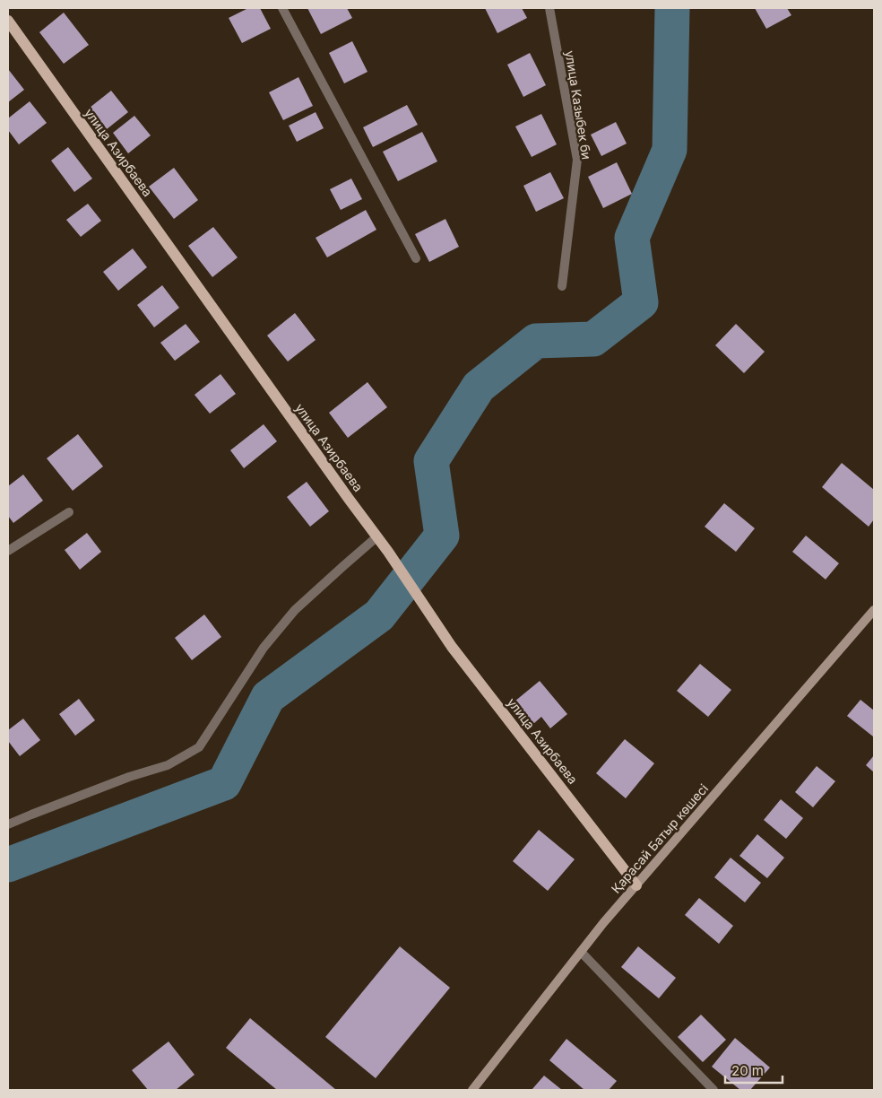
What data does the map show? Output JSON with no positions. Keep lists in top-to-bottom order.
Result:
{
  "streets": {
    "main road": ["улица Азирбаева", "Қарасай Батыр көшесі"],
    "street": ["улица Казыбек би"]
  },
  "crossings": [
    ["улица Азирбаева", "Қарасай Батыр көшесі"]
  ],
  "scale_bar": "20 m"
}
